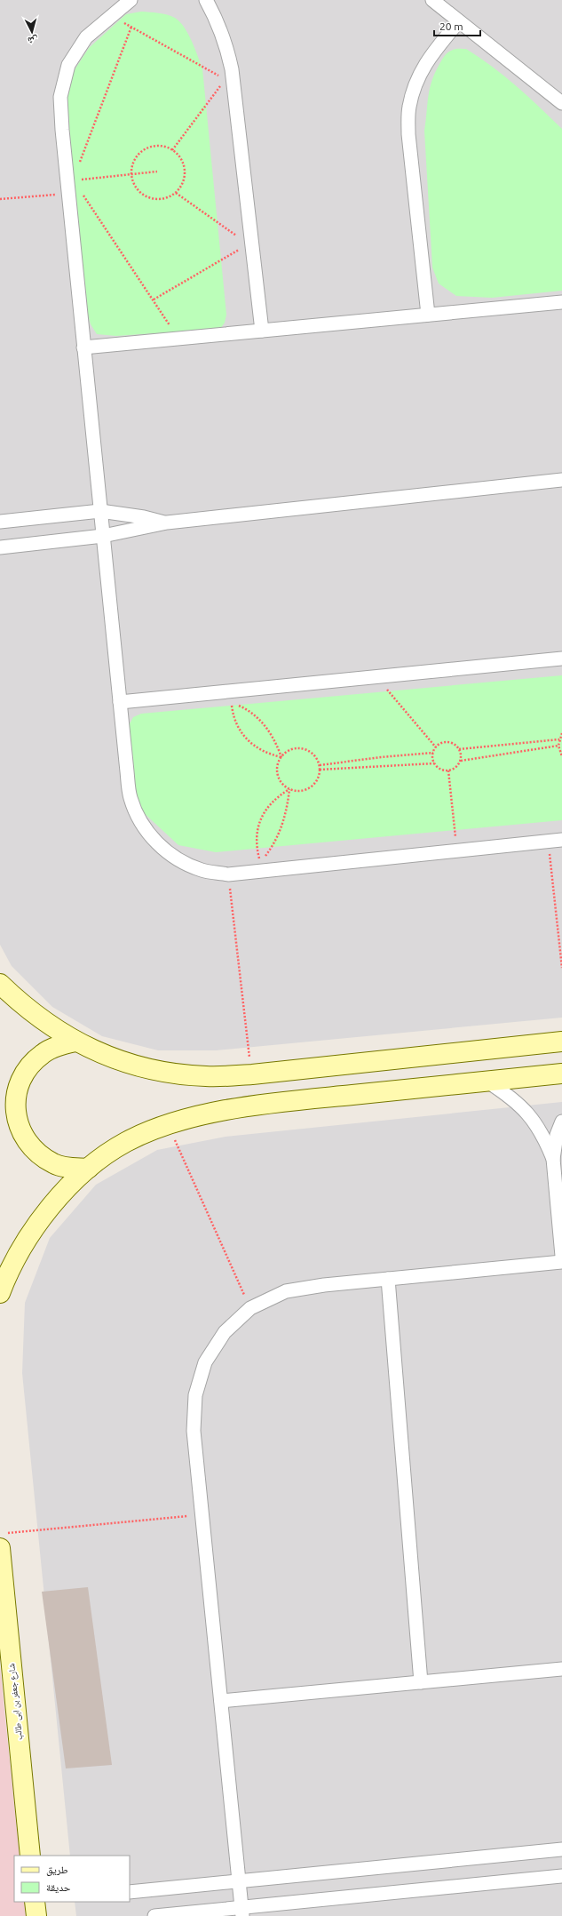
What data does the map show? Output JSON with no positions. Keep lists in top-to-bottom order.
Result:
{
  "streets": {
    "street": ["شارع جعفر بن ابى طالب"]
  },
  "legend": ["طريق", "حديقة"],
  "scale_bar": "20 m",
  "north": "bottom"
}
